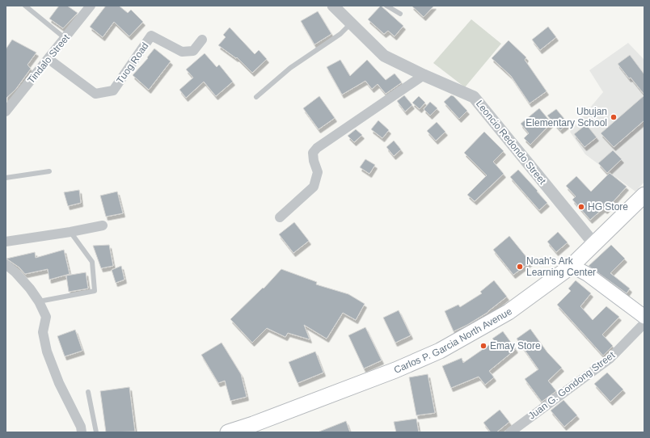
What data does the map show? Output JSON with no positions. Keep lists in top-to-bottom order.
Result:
{
  "streets": {
    "main road": ["Carlos P. Garcia North Avenue"],
    "street": [
      "Tindalo Street",
      "Tuog Road",
      "Leoncio Redondo Street",
      "Juan G. Gondong Street"
    ]
  },
  "crossings": [
    ["Tindalo Street", "Tuog Road"],
    ["Leoncio Redondo Street", "Carlos P. Garcia North Avenue"]
  ],
  "places": [
    "Ubujan Elementary School",
    "HG Store",
    "Noah's Ark Learning Center",
    "Emay Store"
  ]
}
